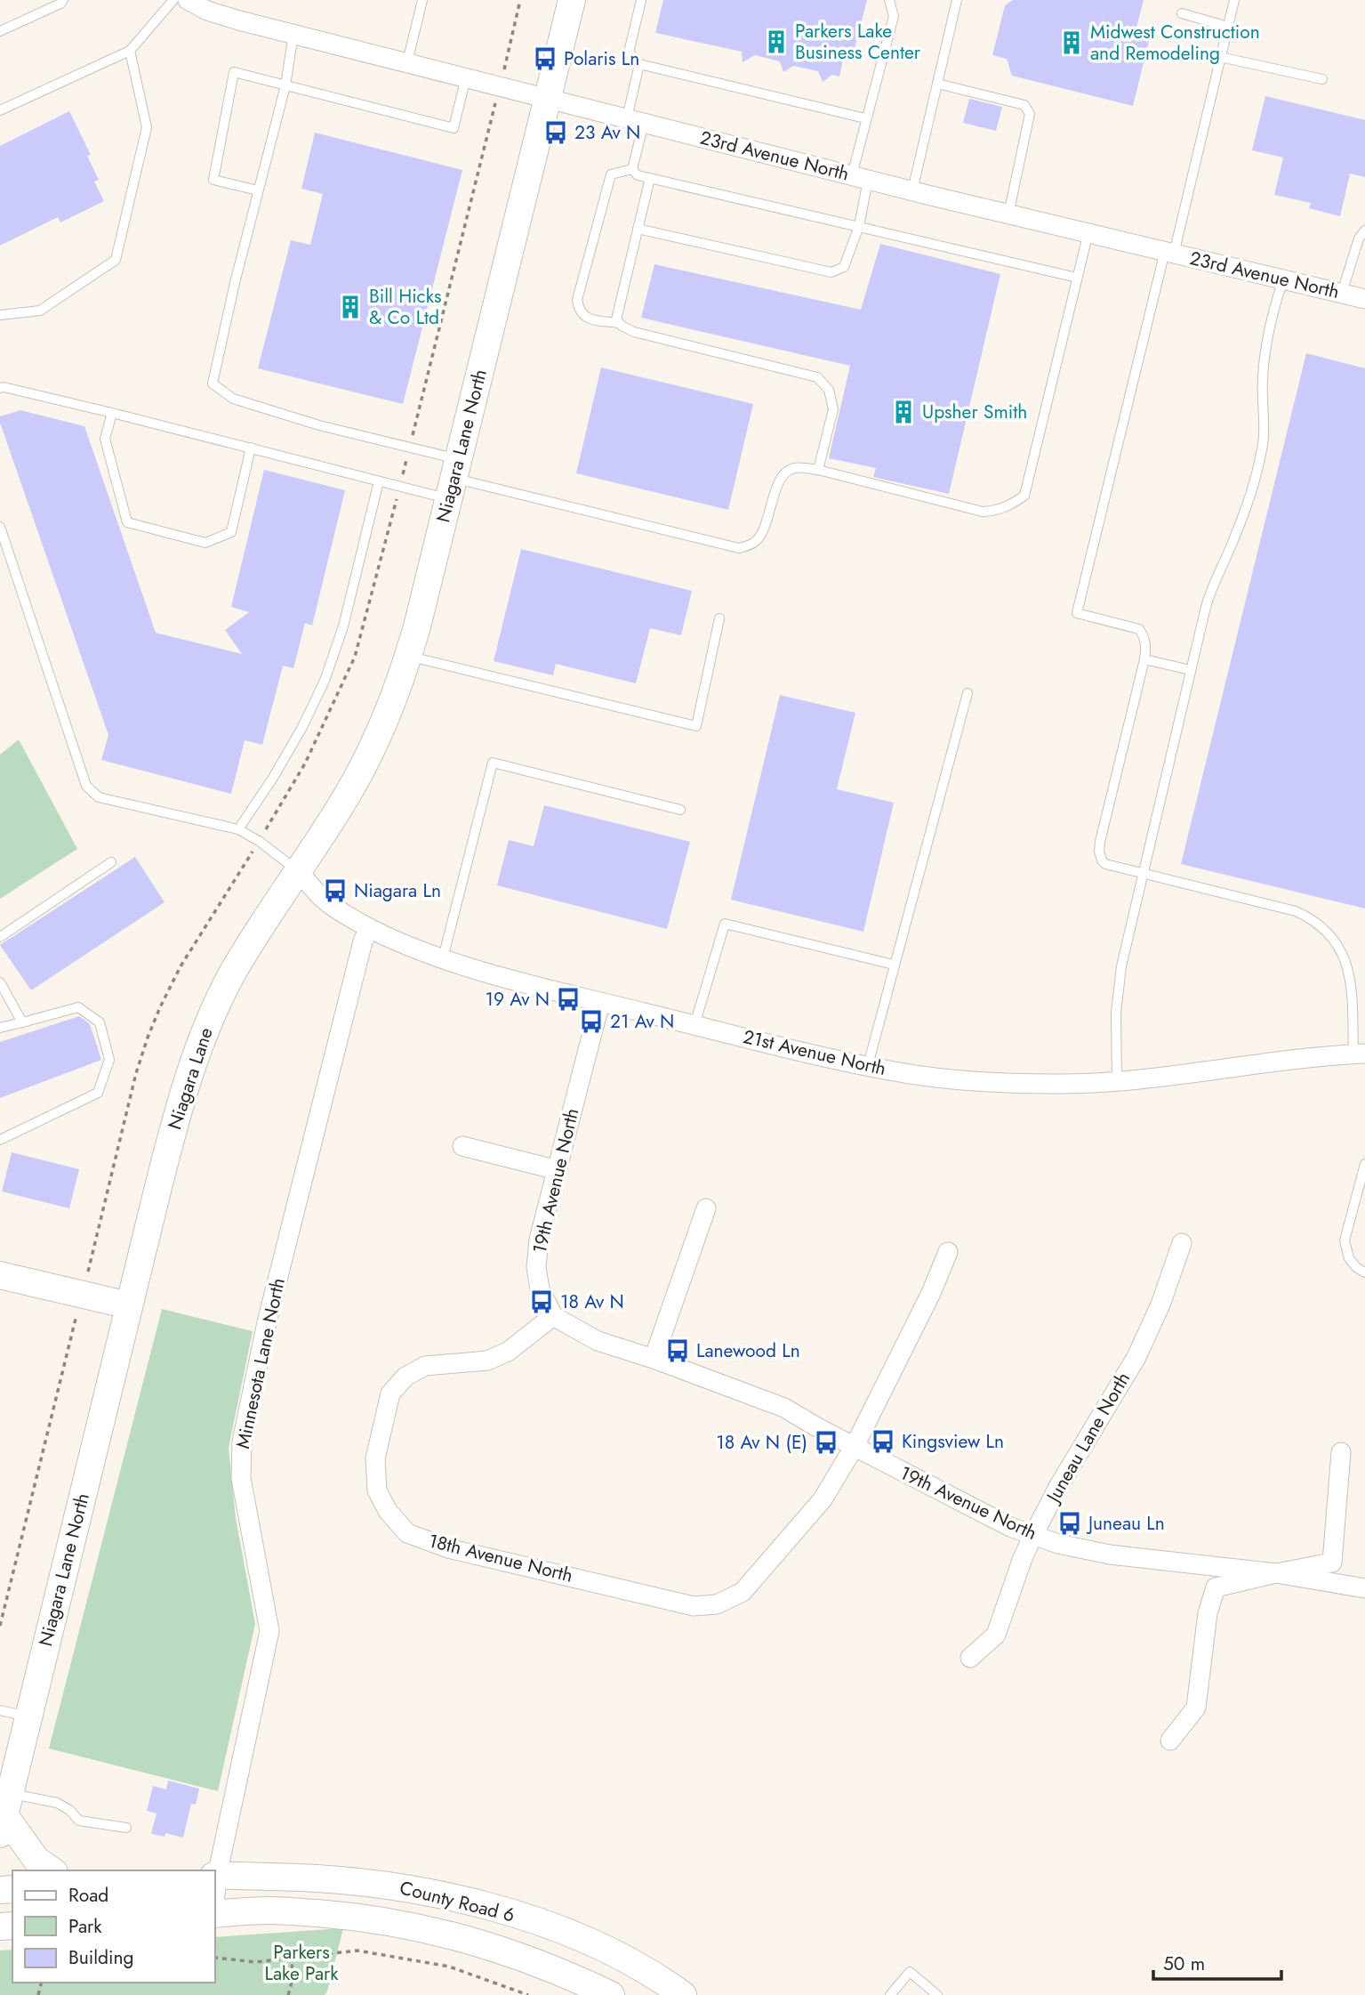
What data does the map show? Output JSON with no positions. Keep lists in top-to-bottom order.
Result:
{
  "streets": {
    "street": [
      "23rd Avenue North",
      "Niagara Lane North",
      "21st Avenue North",
      "Niagara Lane",
      "19th Avenue North",
      "Minnesota Lane North",
      "Juneau Lane North",
      "18th Avenue North",
      "County Road 6"
    ]
  },
  "crossings": [
    ["23rd Avenue North", "Niagara Lane North"],
    ["Niagara Lane North", "21st Avenue North"],
    ["Niagara Lane North", "Niagara Lane"],
    ["21st Avenue North", "Niagara Lane"],
    ["21st Avenue North", "19th Avenue North"],
    ["21st Avenue North", "Minnesota Lane North"],
    ["19th Avenue North", "Juneau Lane North"],
    ["19th Avenue North", "18th Avenue North"],
    ["Minnesota Lane North", "County Road 6"]
  ],
  "parks": ["Parkers Lake Park"],
  "places": {
    "building": [
      "Parkers Lake Business Center",
      "Midwest Construction and Remodeling",
      "Bill Hicks & Co Ltd",
      "Upsher Smith"
    ],
    "bus stop": [
      "Polaris Ln",
      "23 Av N",
      "Niagara Ln",
      "19 Av N",
      "21 Av N",
      "18 Av N",
      "Lanewood Ln",
      "Kingsview Ln",
      "18 Av N (E)",
      "Juneau Ln"
    ]
  },
  "legend": ["Road", "Park", "Building"],
  "scale_bar": "50 m"
}
